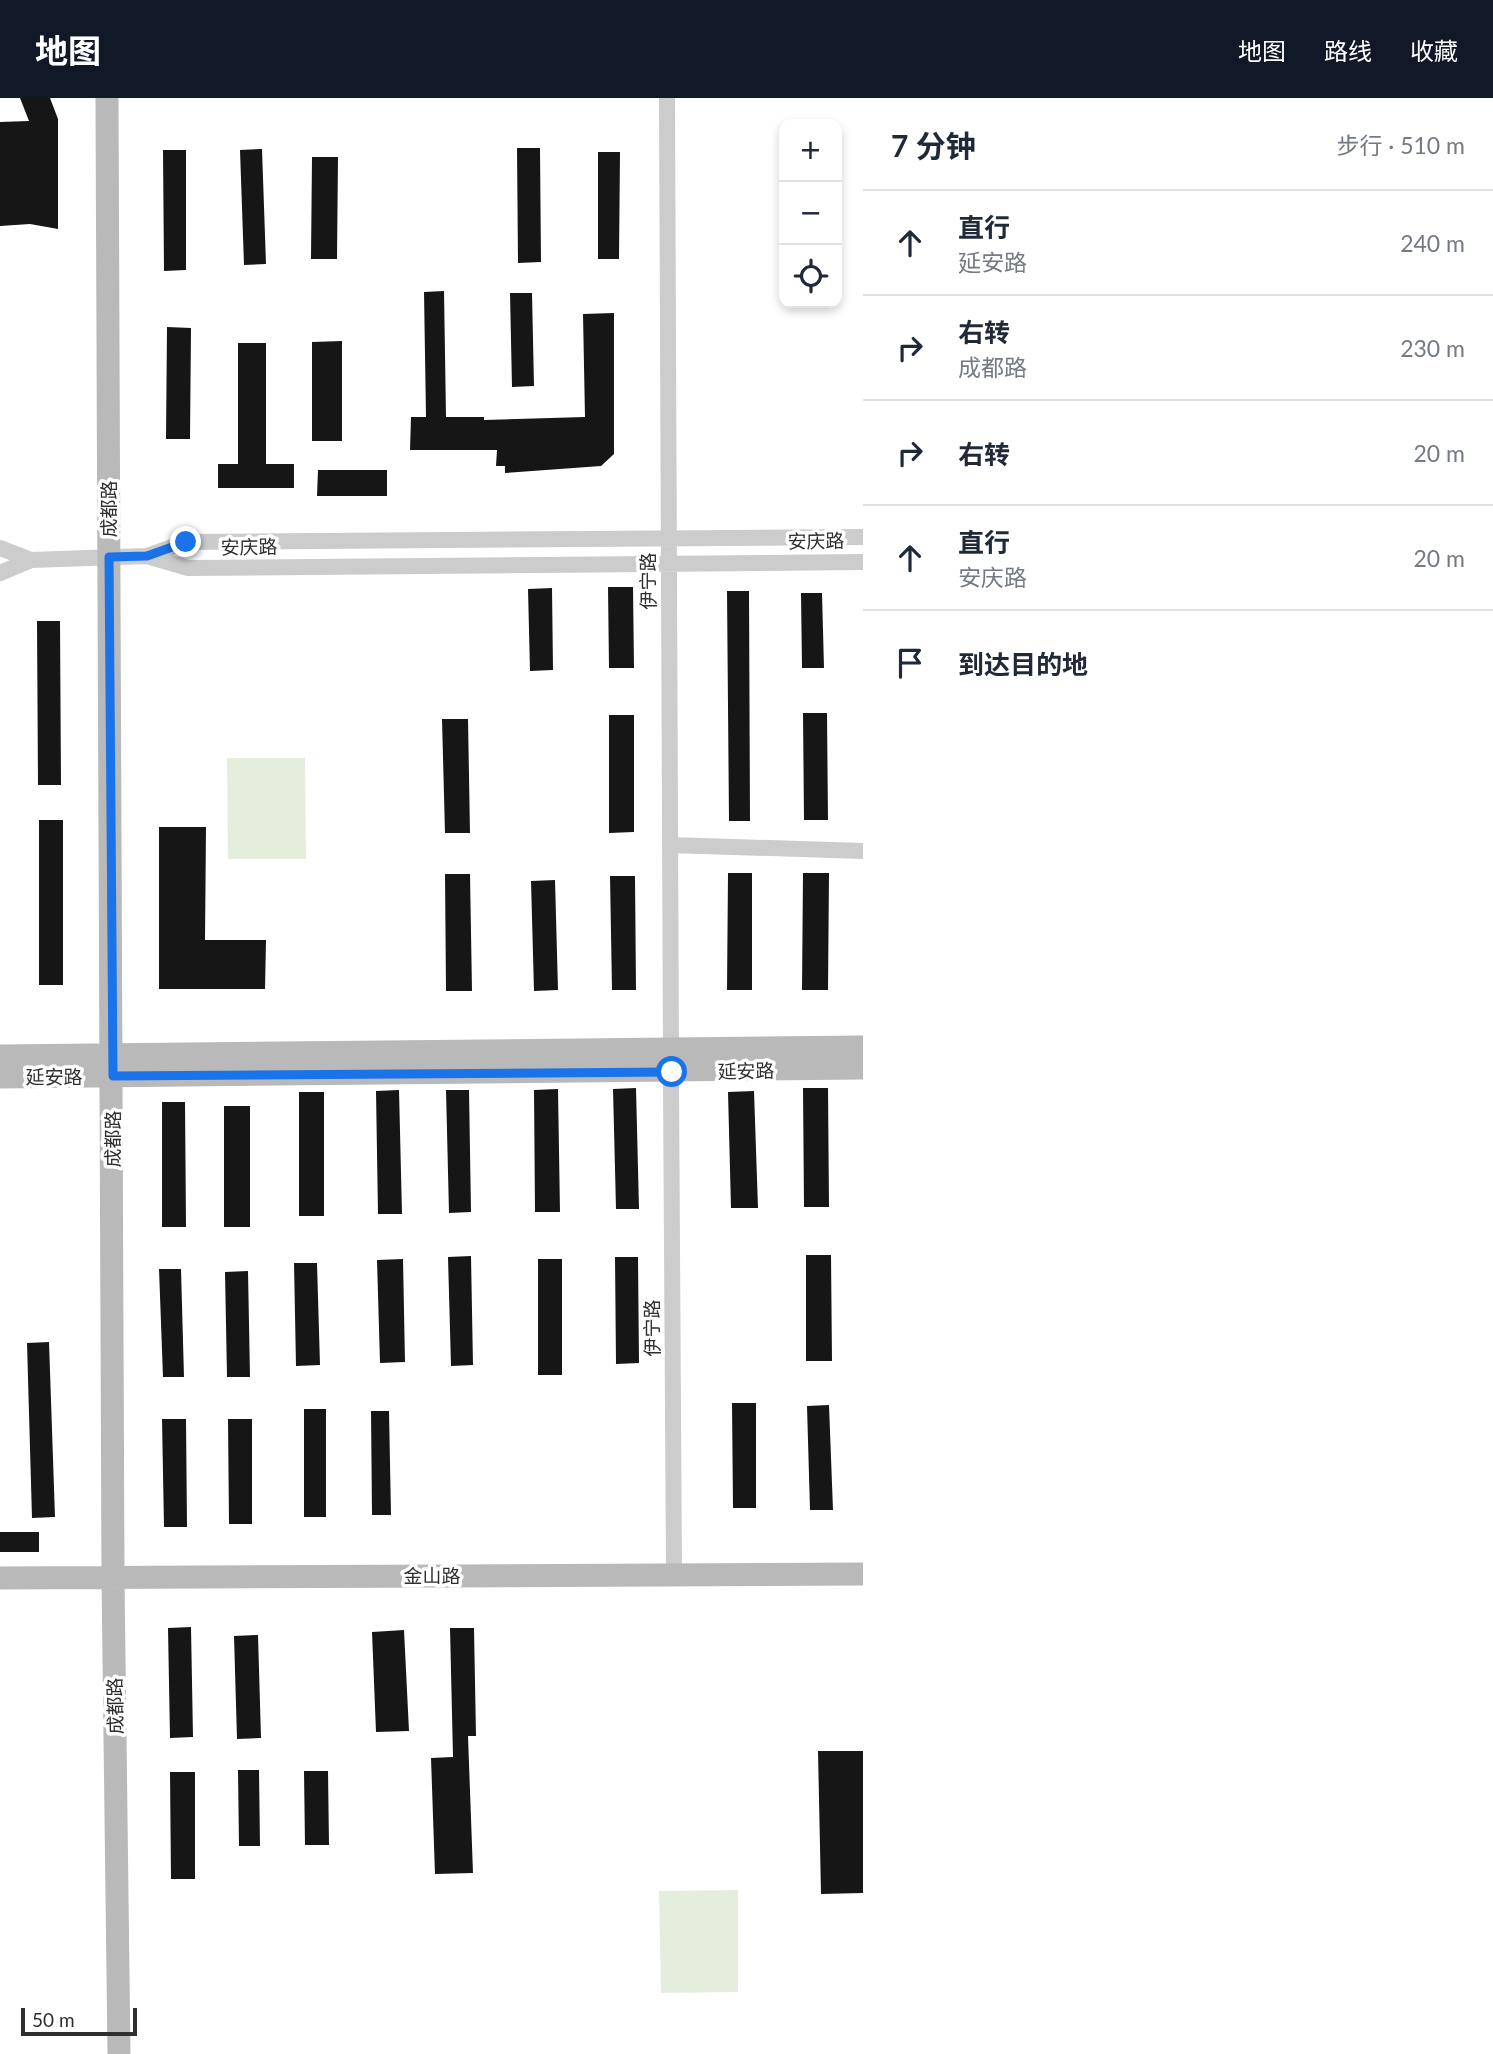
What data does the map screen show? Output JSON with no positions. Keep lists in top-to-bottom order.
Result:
{
  "streets": {
    "street": [
      "成都路",
      "安庆路",
      "伊宁路",
      "延安路",
      "金山路"
    ]
  },
  "crossings": [
    ["成都路", "延安路"],
    ["成都路", "金山路"],
    ["安庆路", "伊宁路"],
    ["伊宁路", "延安路"],
    ["伊宁路", "金山路"]
  ],
  "scale_bar": "50 m",
  "page": {
    "header": "地图",
    "nav": ["地图", "路线", "收藏"],
    "heading": ["7 分钟", "步行 · 510 m"],
    "map_buttons": ["+", "−"],
    "list": [
      ["直行", "延安路", "240 m"],
      ["右转", "成都路", "230 m"],
      ["右转", "20 m"],
      ["直行", "安庆路", "20 m"],
      "到达目的地"
    ],
    "scale": "50 m"
  }
}
